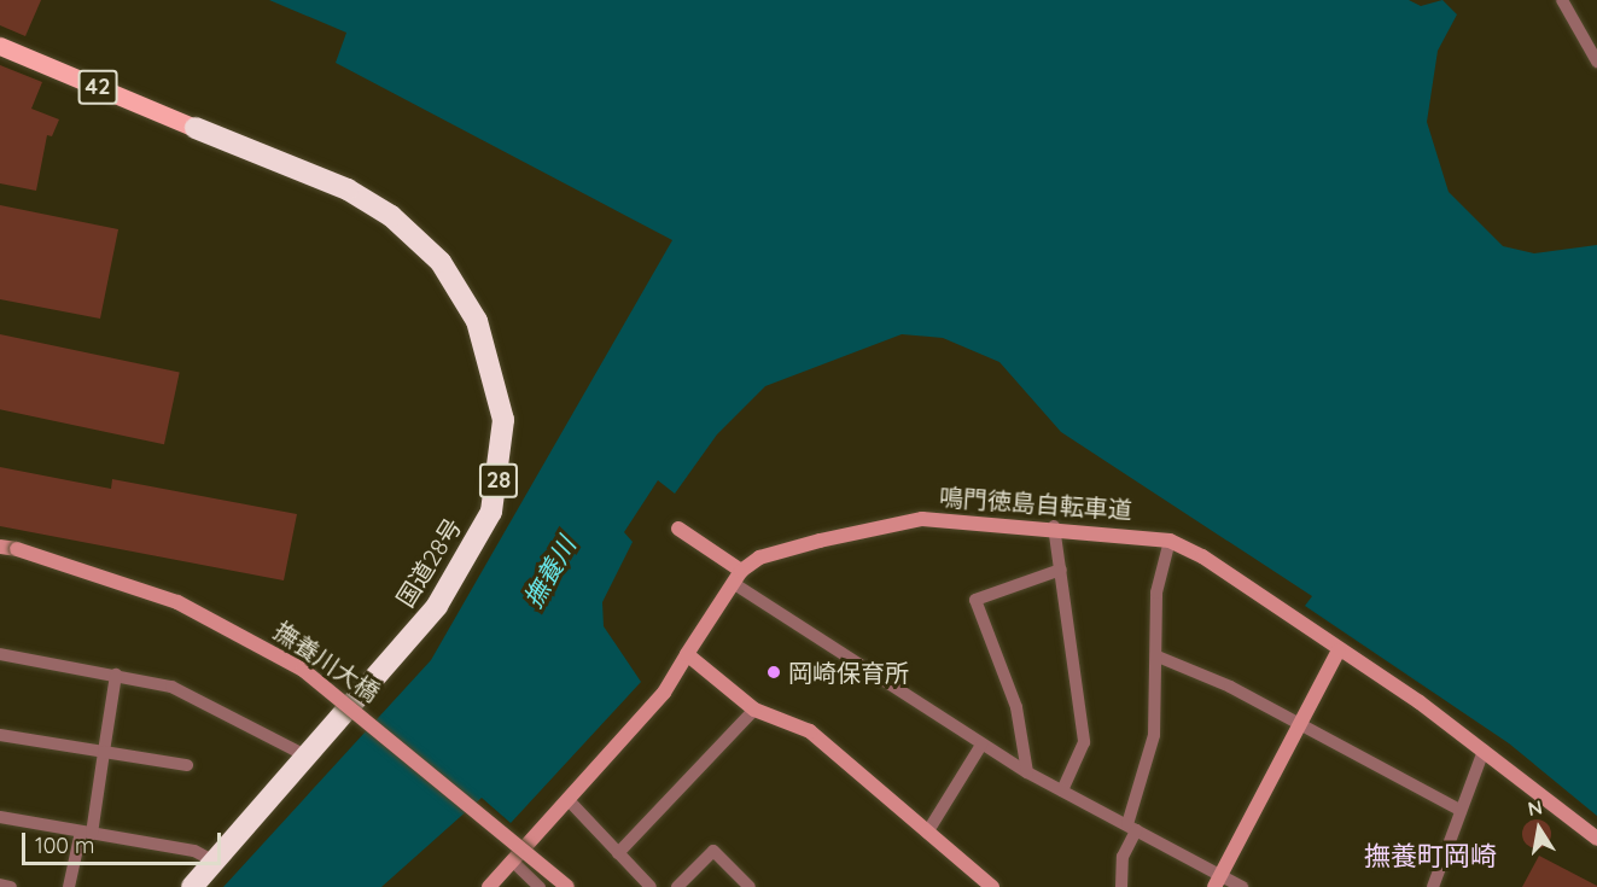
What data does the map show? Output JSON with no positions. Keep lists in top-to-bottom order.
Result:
{
  "streets": {
    "highway": ["28", "国道28号"],
    "main road": ["42", "鳴門徳島自転車道", "撫養川大橋"]
  },
  "crossings": [
    ["42", "国道28号"]
  ],
  "districts": ["撫養町岡崎"],
  "water": ["撫養川"],
  "places": ["岡崎保育所"],
  "scale_bar": "100 m",
  "north": "top"
}
